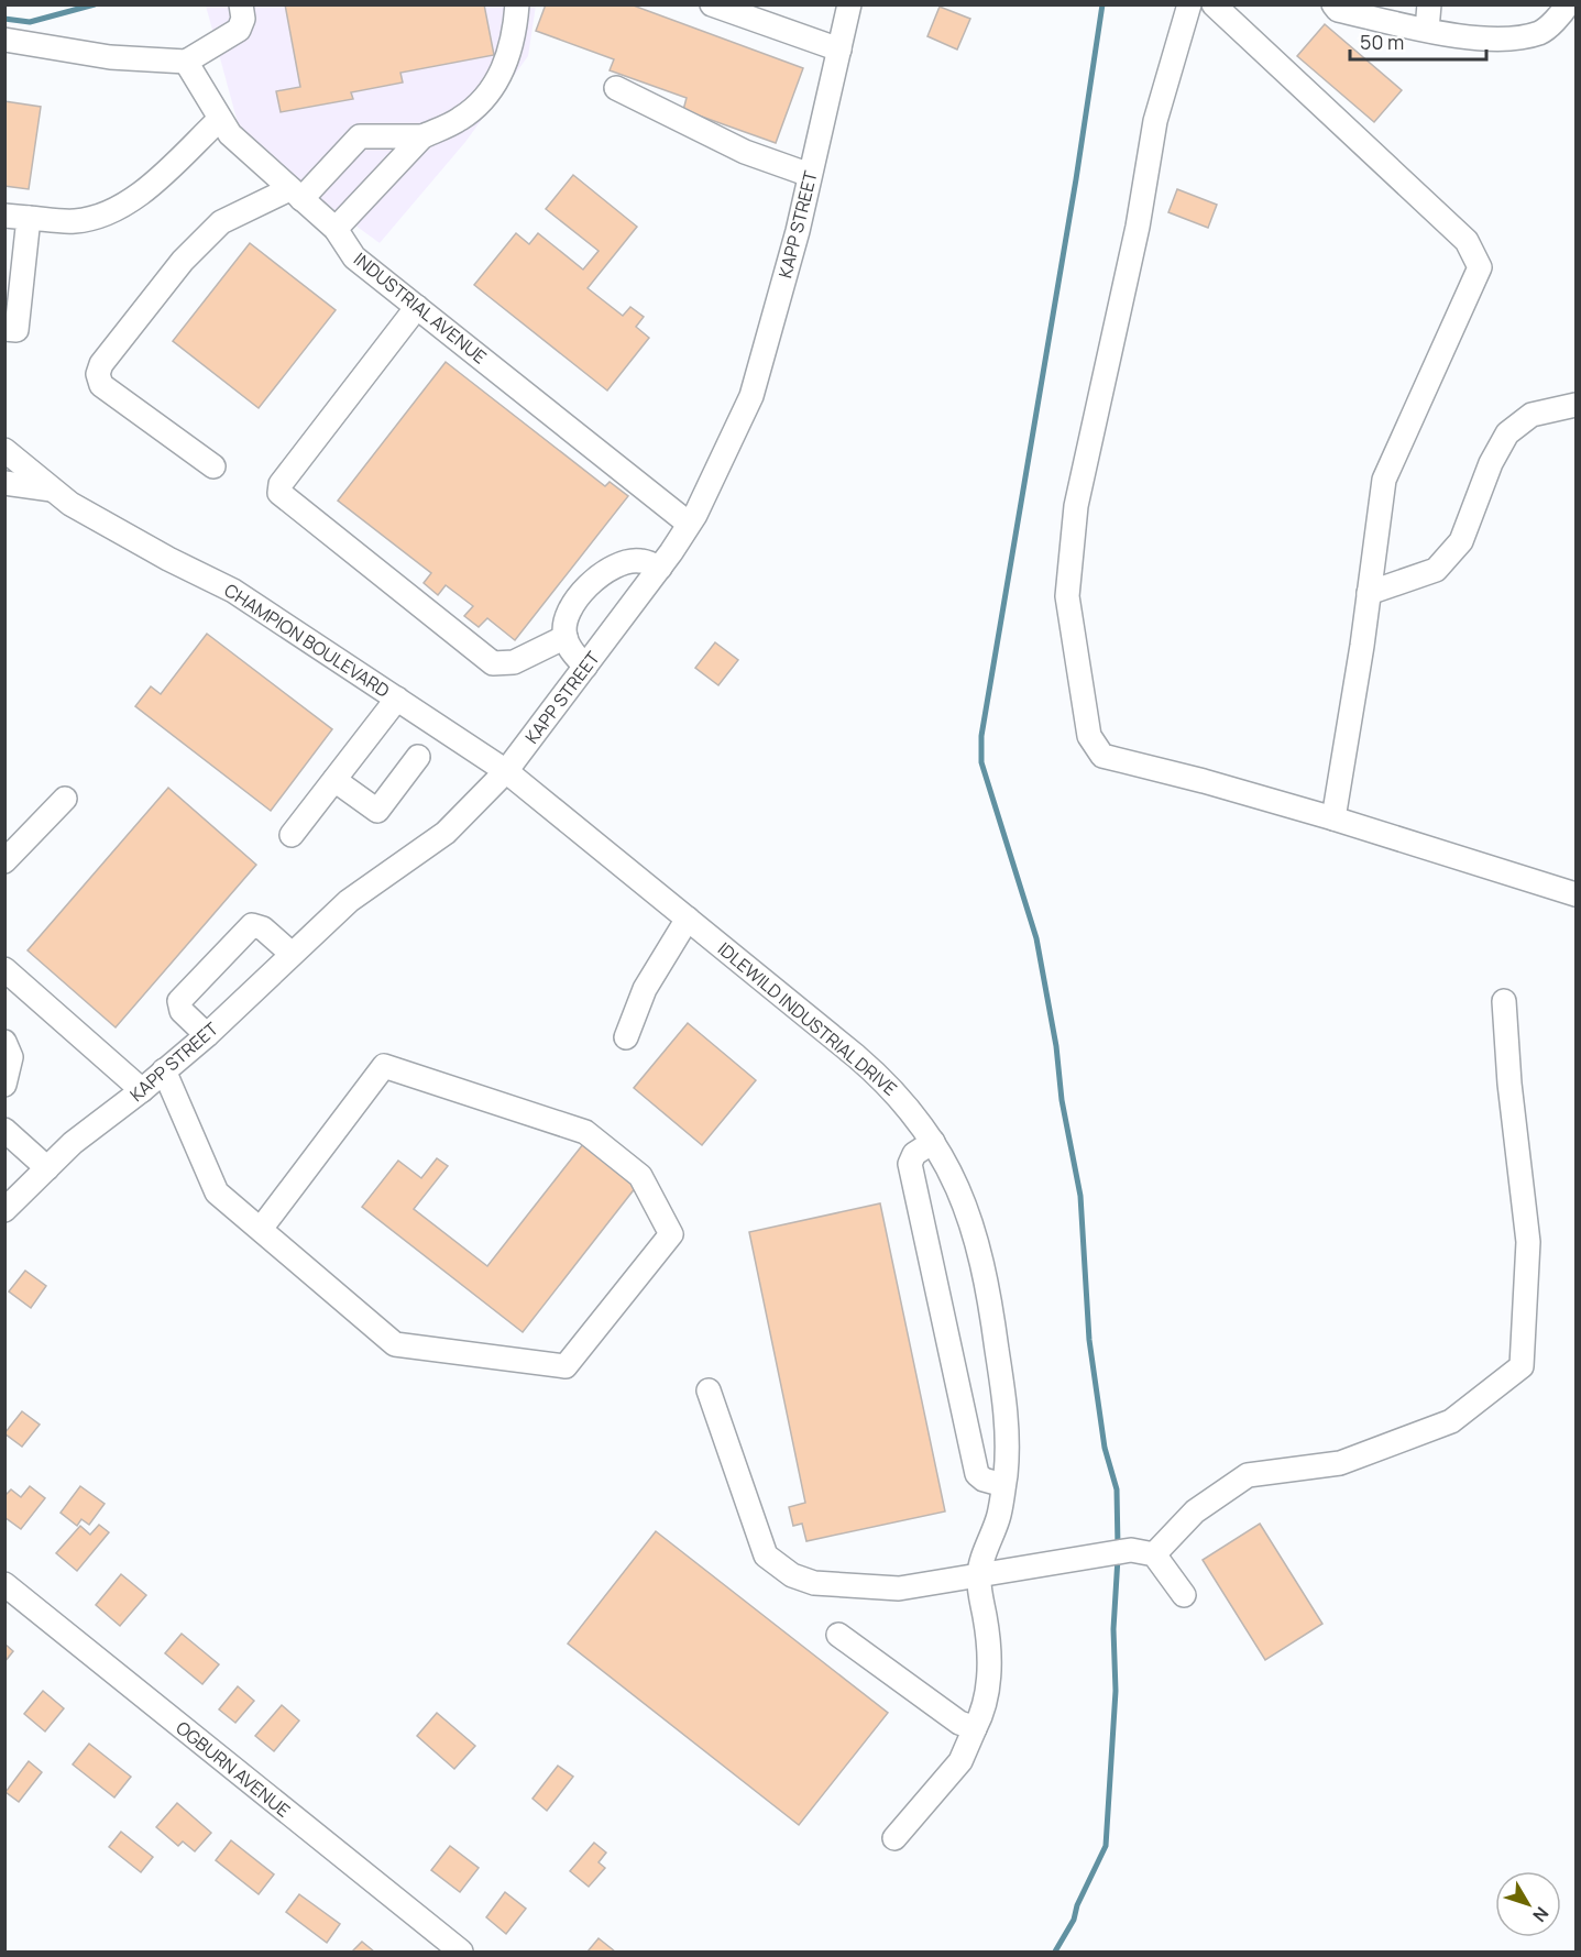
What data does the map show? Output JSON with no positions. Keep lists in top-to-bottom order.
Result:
{
  "streets": {
    "street": [
      "KAPP STREET",
      "INDUSTRIAL AVENUE",
      "CHAMPION BOULEVARD",
      "IDLEWILD INDUSTRIAL DRIVE",
      "OGBURN AVENUE"
    ]
  },
  "crossings": [
    ["KAPP STREET", "INDUSTRIAL AVENUE"],
    ["KAPP STREET", "CHAMPION BOULEVARD"],
    ["KAPP STREET", "IDLEWILD INDUSTRIAL DRIVE"],
    ["CHAMPION BOULEVARD", "IDLEWILD INDUSTRIAL DRIVE"]
  ],
  "scale_bar": "50 m",
  "north": "bottom right"
}
